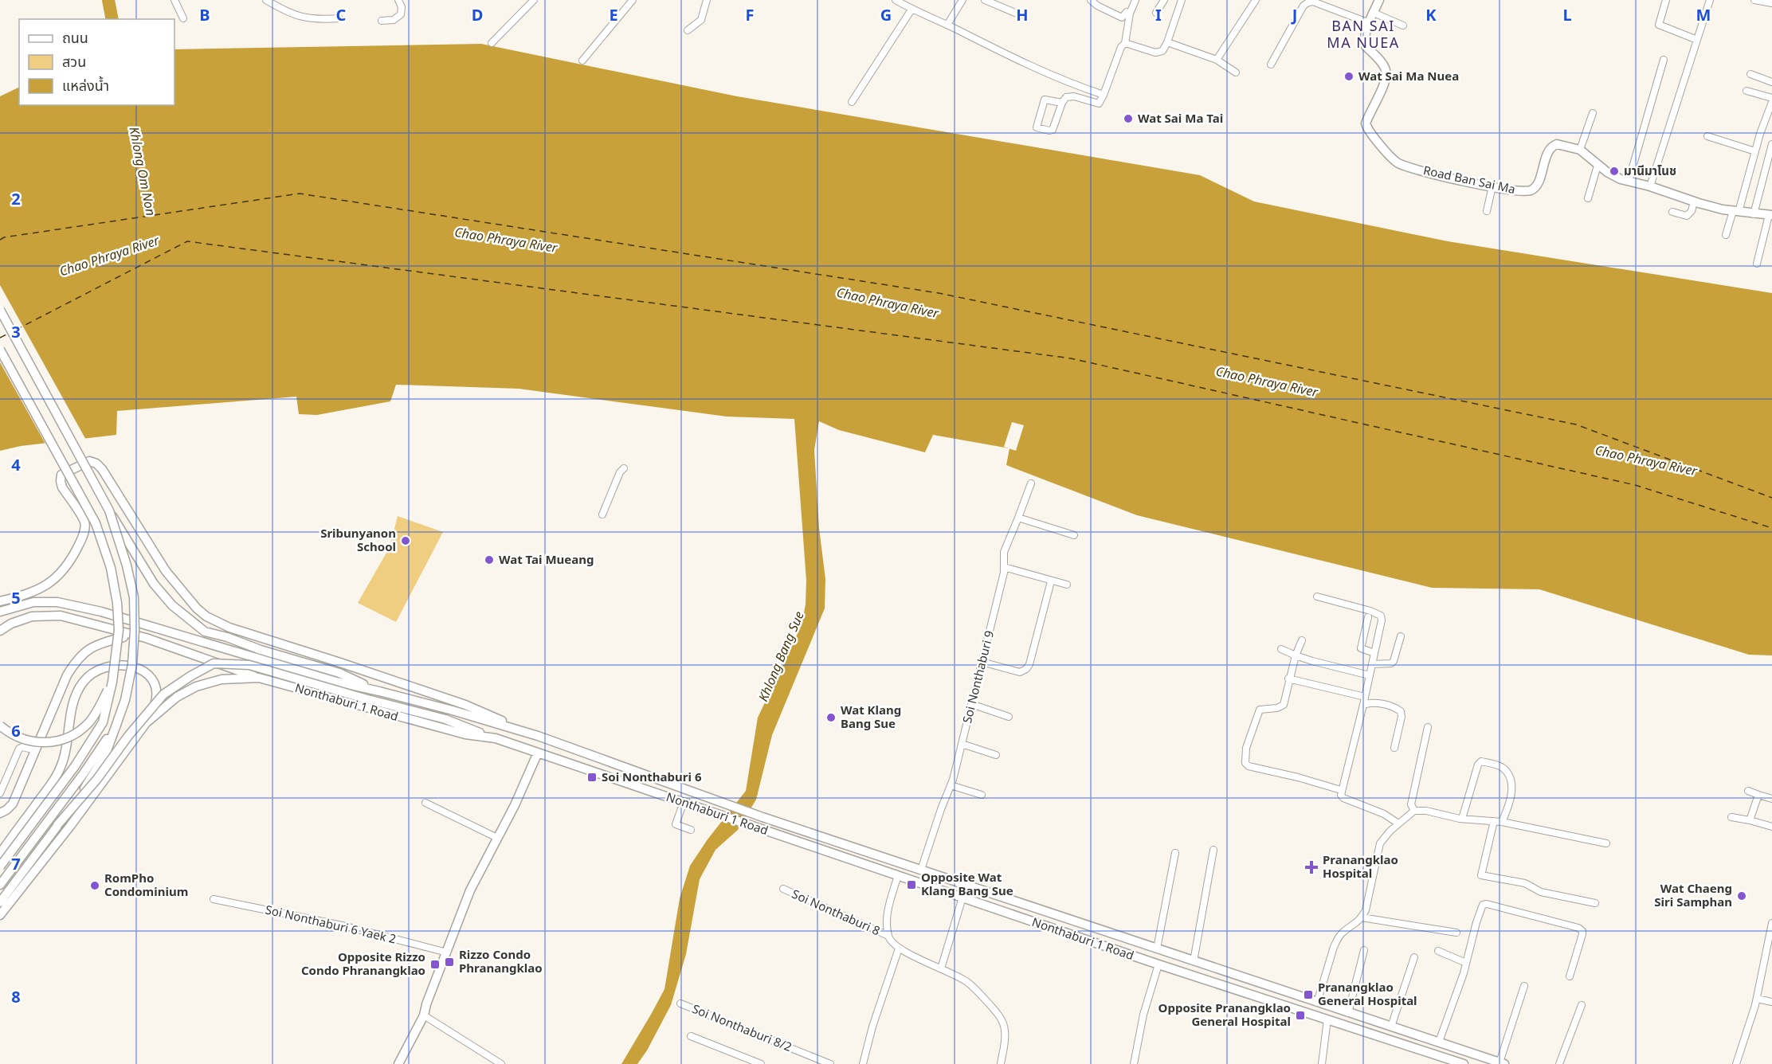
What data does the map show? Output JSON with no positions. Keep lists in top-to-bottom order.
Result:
{
  "streets": {
    "main road": ["Road Ban Sai Ma", "Nonthaburi 1 Road"],
    "street": [
      "Soi Nonthaburi 9",
      "Soi Nonthaburi 8",
      "Soi Nonthaburi 6 Yaek 2",
      "Soi Nonthaburi 8/2"
    ]
  },
  "crossings": [
    ["Soi Nonthaburi 9", "Nonthaburi 1 Road"],
    ["Nonthaburi 1 Road", "Soi Nonthaburi 8"]
  ],
  "districts": ["BAN SAI MA NUEA"],
  "water": ["Khlong Om Non", "Chao Phraya River", "Khlong Bang Sue"],
  "places": {
    "other": [
      "Wat Sai Ma Nuea",
      "Wat Sai Ma Tai",
      "มานีมาโนช",
      "Sribunyanon School",
      "Wat Tai Mueang",
      "Wat Klang Bang Sue",
      "RomPho Condominium",
      "Wat Chaeng Siri Samphan"
    ],
    "transit": [
      "Soi Nonthaburi 6",
      "Opposite Wat Klang Bang Sue",
      "Rizzo Condo Phranangklao",
      "Opposite Rizzo Condo Phranangklao",
      "Pranangklao General Hospital",
      "Opposite Pranangklao General Hospital"
    ],
    "health": ["Pranangklao Hospital"]
  },
  "legend": ["ถนน", "สวน", "แหล่งน้ำ"],
  "grid": {
    "columns": [
      "B",
      "C",
      "D",
      "E",
      "F",
      "G",
      "H",
      "I",
      "J",
      "K",
      "L",
      "M"
    ],
    "rows": [
      "2",
      "3",
      "4",
      "5",
      "6",
      "7",
      "8"
    ]
  }
}
